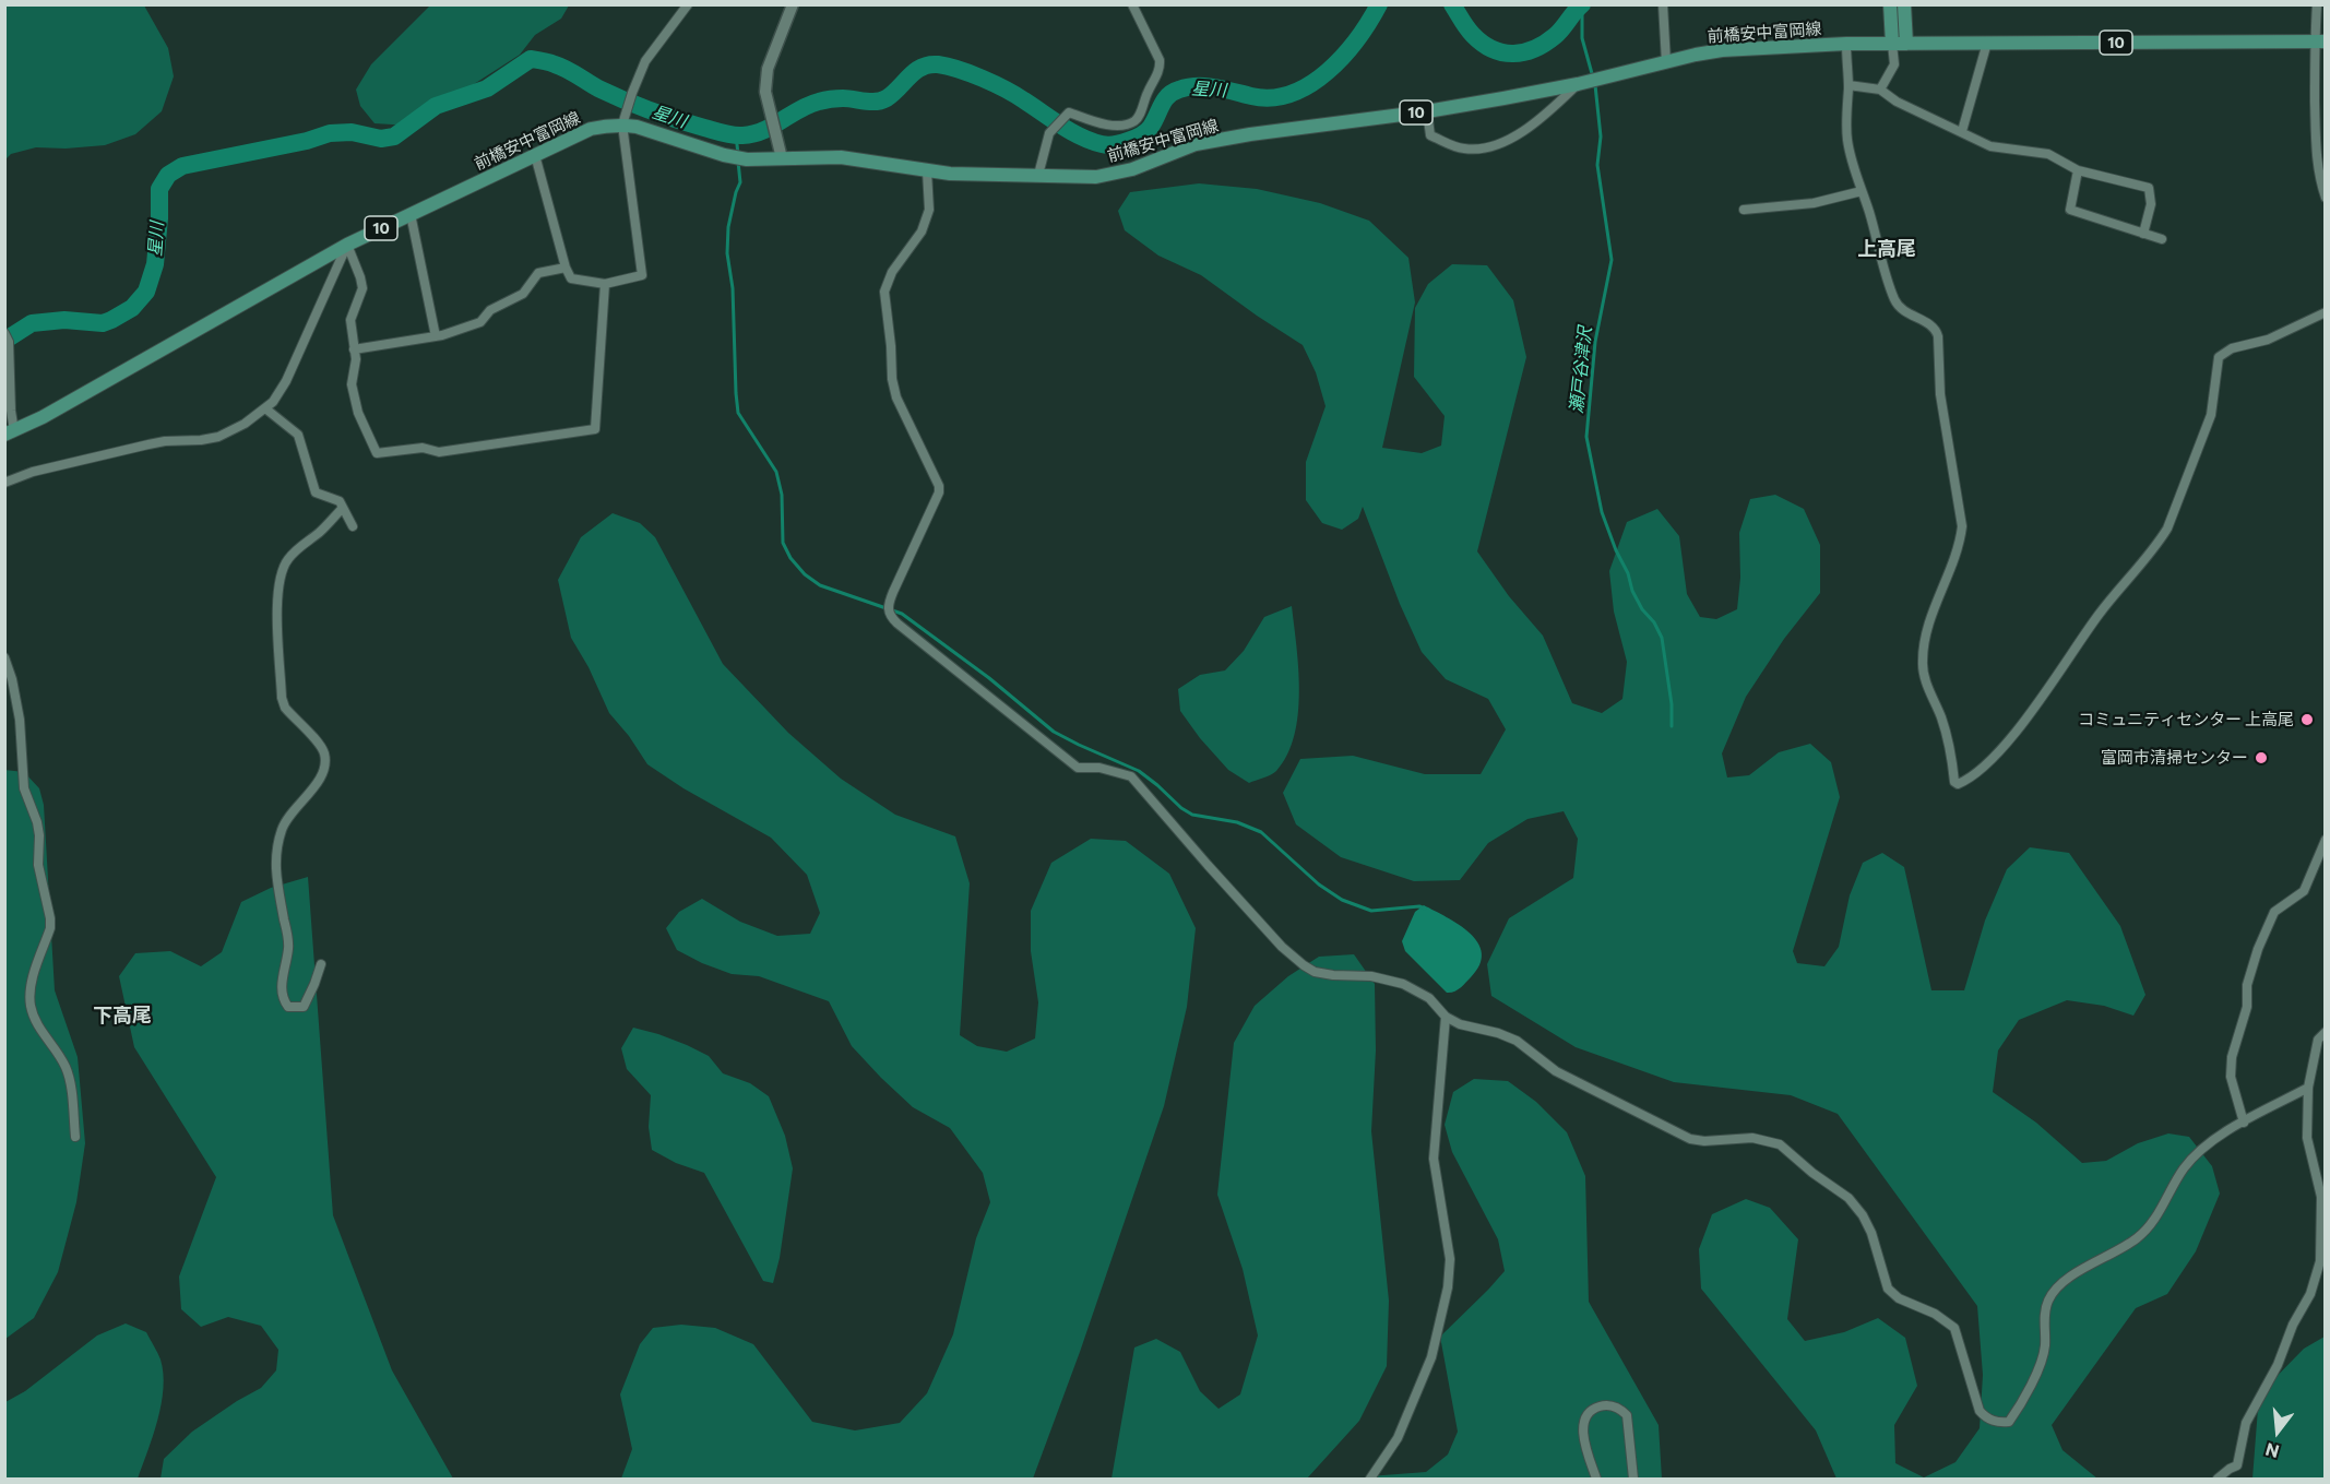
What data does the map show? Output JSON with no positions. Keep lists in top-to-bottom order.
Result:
{
  "streets": {
    "main road": ["前橋安中富岡線", "10"]
  },
  "districts": ["上高尾", "下高尾"],
  "water": ["星川", "瀬戸谷津沢"],
  "places": ["コミュニティセンター 上高尾", "富岡市清掃センター"],
  "north": "bottom"
}
